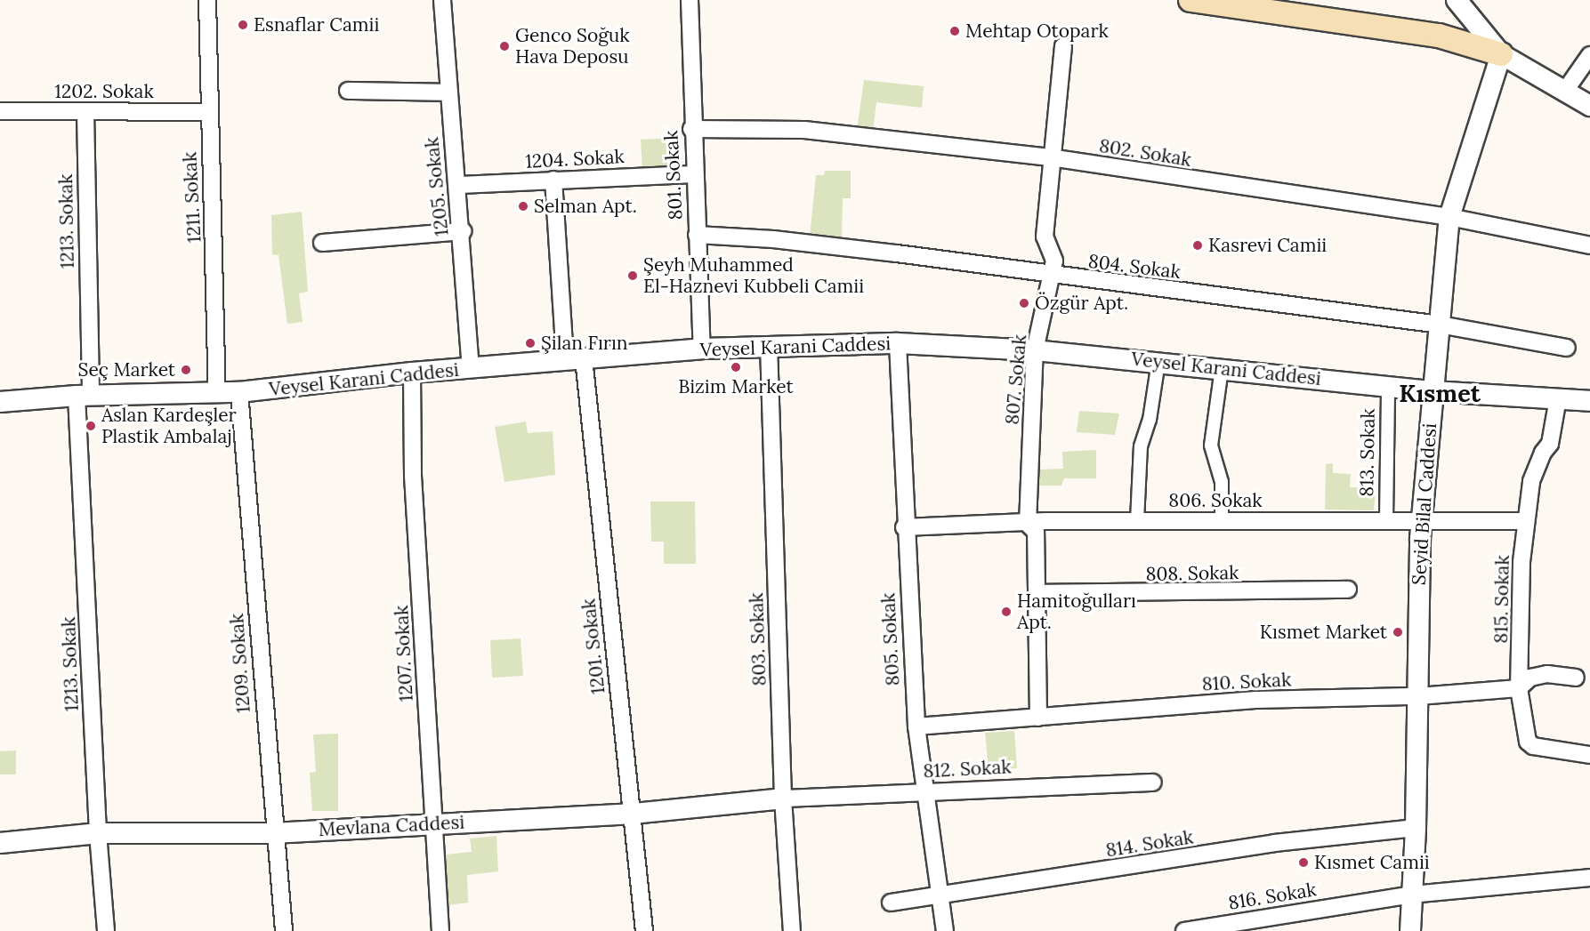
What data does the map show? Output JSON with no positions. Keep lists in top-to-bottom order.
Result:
{
  "streets": {
    "street": [
      "1202. Sokak",
      "802. Sokak",
      "1204. Sokak",
      "801. Sokak",
      "1205. Sokak",
      "1211. Sokak",
      "1213. Sokak",
      "804. Sokak",
      "Veysel Karani Caddesi",
      "807. Sokak",
      "813. Sokak",
      "806. Sokak",
      "Seyid Bilal Caddesi",
      "808. Sokak",
      "815. Sokak",
      "803. Sokak",
      "805. Sokak",
      "1201. Sokak",
      "1207. Sokak",
      "1209. Sokak",
      "810. Sokak",
      "812. Sokak",
      "Mevlana Caddesi",
      "814. Sokak",
      "816. Sokak"
    ]
  },
  "crossings": [
    ["1202. Sokak", "1211. Sokak"],
    ["1202. Sokak", "1213. Sokak"],
    ["802. Sokak", "801. Sokak"],
    ["802. Sokak", "807. Sokak"],
    ["802. Sokak", "Seyid Bilal Caddesi"],
    ["1204. Sokak", "801. Sokak"],
    ["1204. Sokak", "1205. Sokak"],
    ["1204. Sokak", "1201. Sokak"],
    ["801. Sokak", "804. Sokak"],
    ["801. Sokak", "Veysel Karani Caddesi"],
    ["1205. Sokak", "Veysel Karani Caddesi"],
    ["1211. Sokak", "Veysel Karani Caddesi"],
    ["1213. Sokak", "Veysel Karani Caddesi"],
    ["1213. Sokak", "Mevlana Caddesi"],
    ["804. Sokak", "807. Sokak"],
    ["804. Sokak", "Seyid Bilal Caddesi"],
    ["Veysel Karani Caddesi", "807. Sokak"],
    ["Veysel Karani Caddesi", "813. Sokak"],
    ["Veysel Karani Caddesi", "Seyid Bilal Caddesi"],
    ["Veysel Karani Caddesi", "815. Sokak"],
    ["Veysel Karani Caddesi", "803. Sokak"],
    ["Veysel Karani Caddesi", "805. Sokak"],
    ["Veysel Karani Caddesi", "1201. Sokak"],
    ["Veysel Karani Caddesi", "1207. Sokak"],
    ["Veysel Karani Caddesi", "1209. Sokak"],
    ["807. Sokak", "806. Sokak"],
    ["807. Sokak", "808. Sokak"],
    ["807. Sokak", "810. Sokak"],
    ["813. Sokak", "806. Sokak"],
    ["806. Sokak", "Seyid Bilal Caddesi"],
    ["806. Sokak", "815. Sokak"],
    ["806. Sokak", "805. Sokak"],
    ["Seyid Bilal Caddesi", "810. Sokak"],
    ["Seyid Bilal Caddesi", "814. Sokak"],
    ["Seyid Bilal Caddesi", "816. Sokak"],
    ["815. Sokak", "810. Sokak"],
    ["803. Sokak", "812. Sokak"],
    ["803. Sokak", "Mevlana Caddesi"],
    ["805. Sokak", "810. Sokak"],
    ["805. Sokak", "812. Sokak"],
    ["805. Sokak", "814. Sokak"],
    ["1201. Sokak", "Mevlana Caddesi"],
    ["1207. Sokak", "Mevlana Caddesi"],
    ["1209. Sokak", "Mevlana Caddesi"],
    ["812. Sokak", "Mevlana Caddesi"]
  ],
  "districts": ["Kısmet"],
  "places": [
    "Esnaflar Camii",
    "Mehtap Otopark",
    "Genco Soğuk Hava Deposu",
    "Selman Apt.",
    "Kasrevi Camii",
    "Şeyh Muhammed El-Haznevi Kubbeli Camii",
    "Özgür Apt.",
    "Şilan Fırın",
    "Bizim Market",
    "Seç Market",
    "Aslan Kardeşler Plastik Ambalaj",
    "Hamitoğulları Apt.",
    "Kısmet Market",
    "Kısmet Camii"
  ]
}
